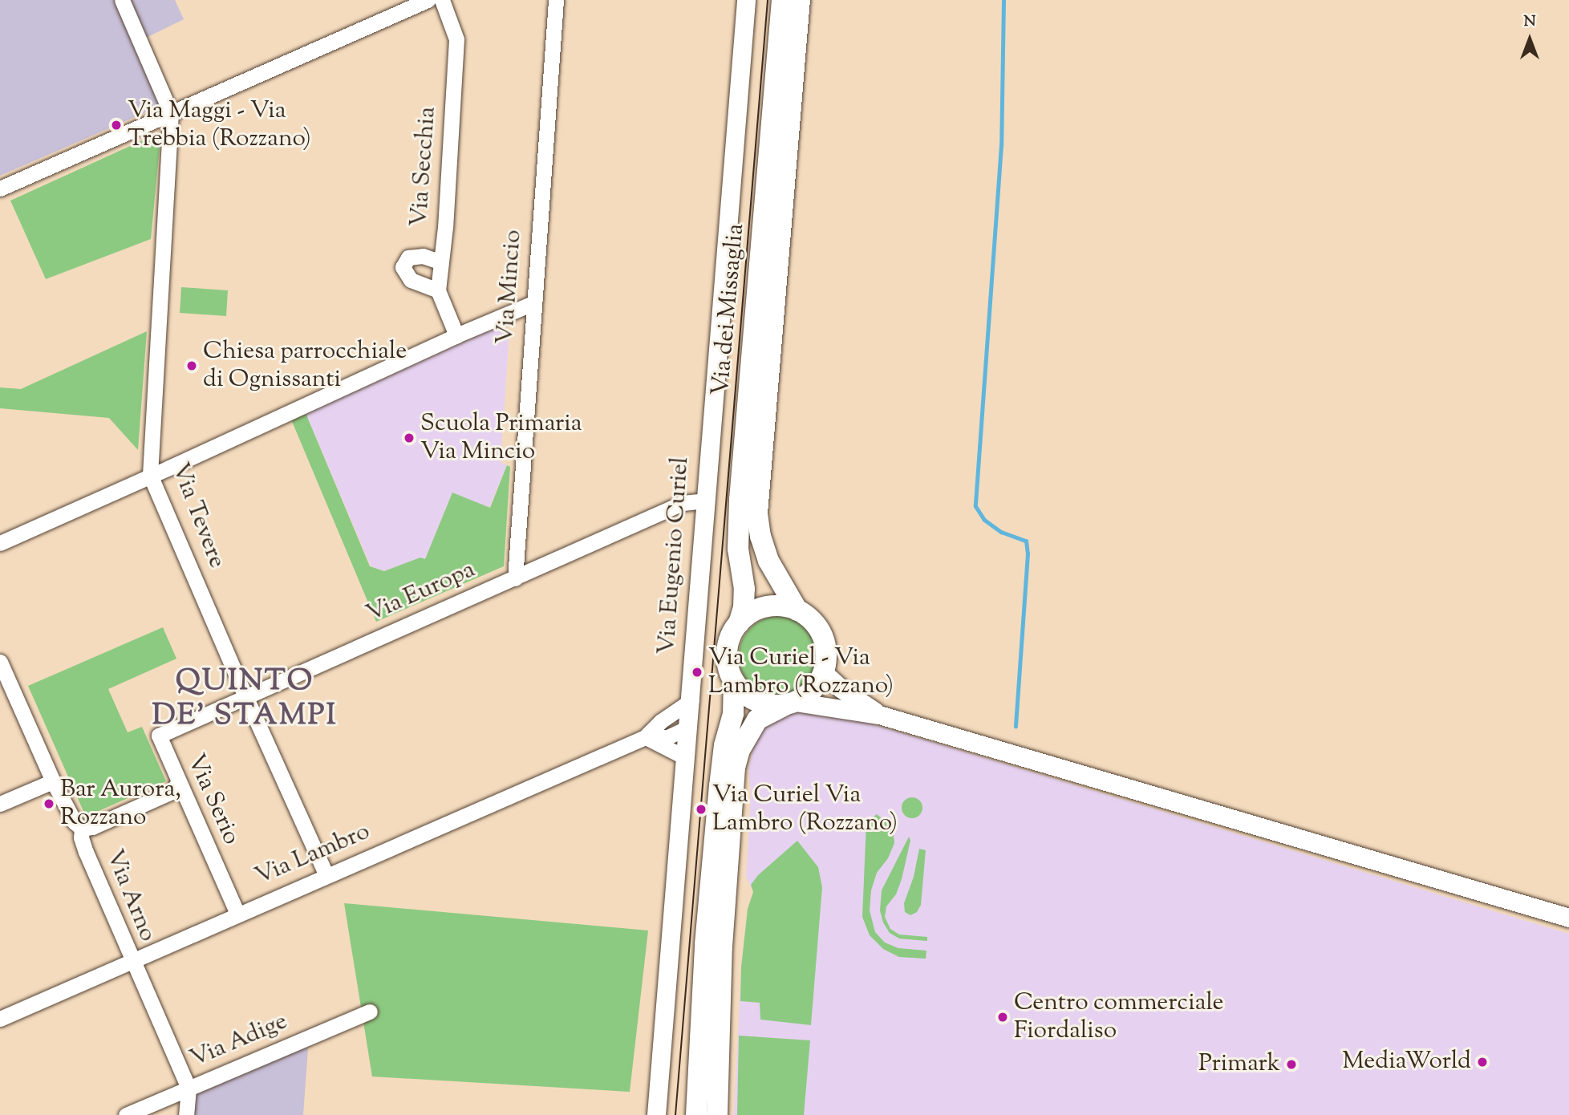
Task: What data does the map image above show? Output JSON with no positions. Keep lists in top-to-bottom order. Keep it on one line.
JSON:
{"streets":{"main road":["Via dei Missaglia"],"street":["Via Secchia","Via Mincio","Via Tevere","Via Eugenio Curiel","Via Europa","Via Serio","Via Lambro","Via Arno","Via Adige"]},"crossings":[["Via Mincio","Via Europa"],["Via Tevere","Via Europa"],["Via Tevere","Via Lambro"],["Via Eugenio Curiel","Via Europa"],["Via Europa","Via Serio"],["Via Serio","Via Lambro"],["Via Lambro","Via Arno"],["Via Arno","Via Adige"]],"districts":["QUINTO DE' STAMPI"],"places":["Via Maggi - Via Trebbia (Rozzano)","Chiesa parrocchiale di Ognissanti","Scuola Primaria Via Mincio","Via Curiel - Via Lambro (Rozzano)","Bar Aurora, Rozzano","Via Curiel Via Lambro (Rozzano)","Centro commerciale Fiordaliso","MediaWorld","Primark"],"north":"top"}
